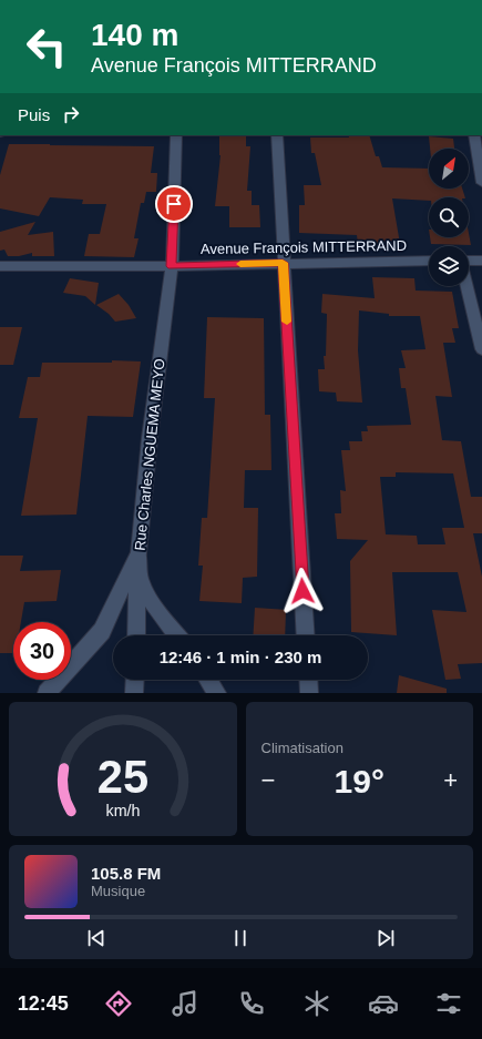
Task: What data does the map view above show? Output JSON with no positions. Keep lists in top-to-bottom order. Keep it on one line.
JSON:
{"streets":{"street":["Avenue François MITTERRAND","Rue Charles NGUEMA MEYO"]},"crossings":[["Avenue François MITTERRAND","Rue Charles NGUEMA MEYO"]],"north":"top right","page":{"turn":["140 m","Avenue François MITTERRAND"],"then":"Puis","limit":"30","trip":"12:46 · 1 min · 230 m","tile":"Climatisation","heat":["−","19°","+"],"song":["105.8 FM","Musique"],"tabs":"12:45","gauge":["25","km/h"]}}
